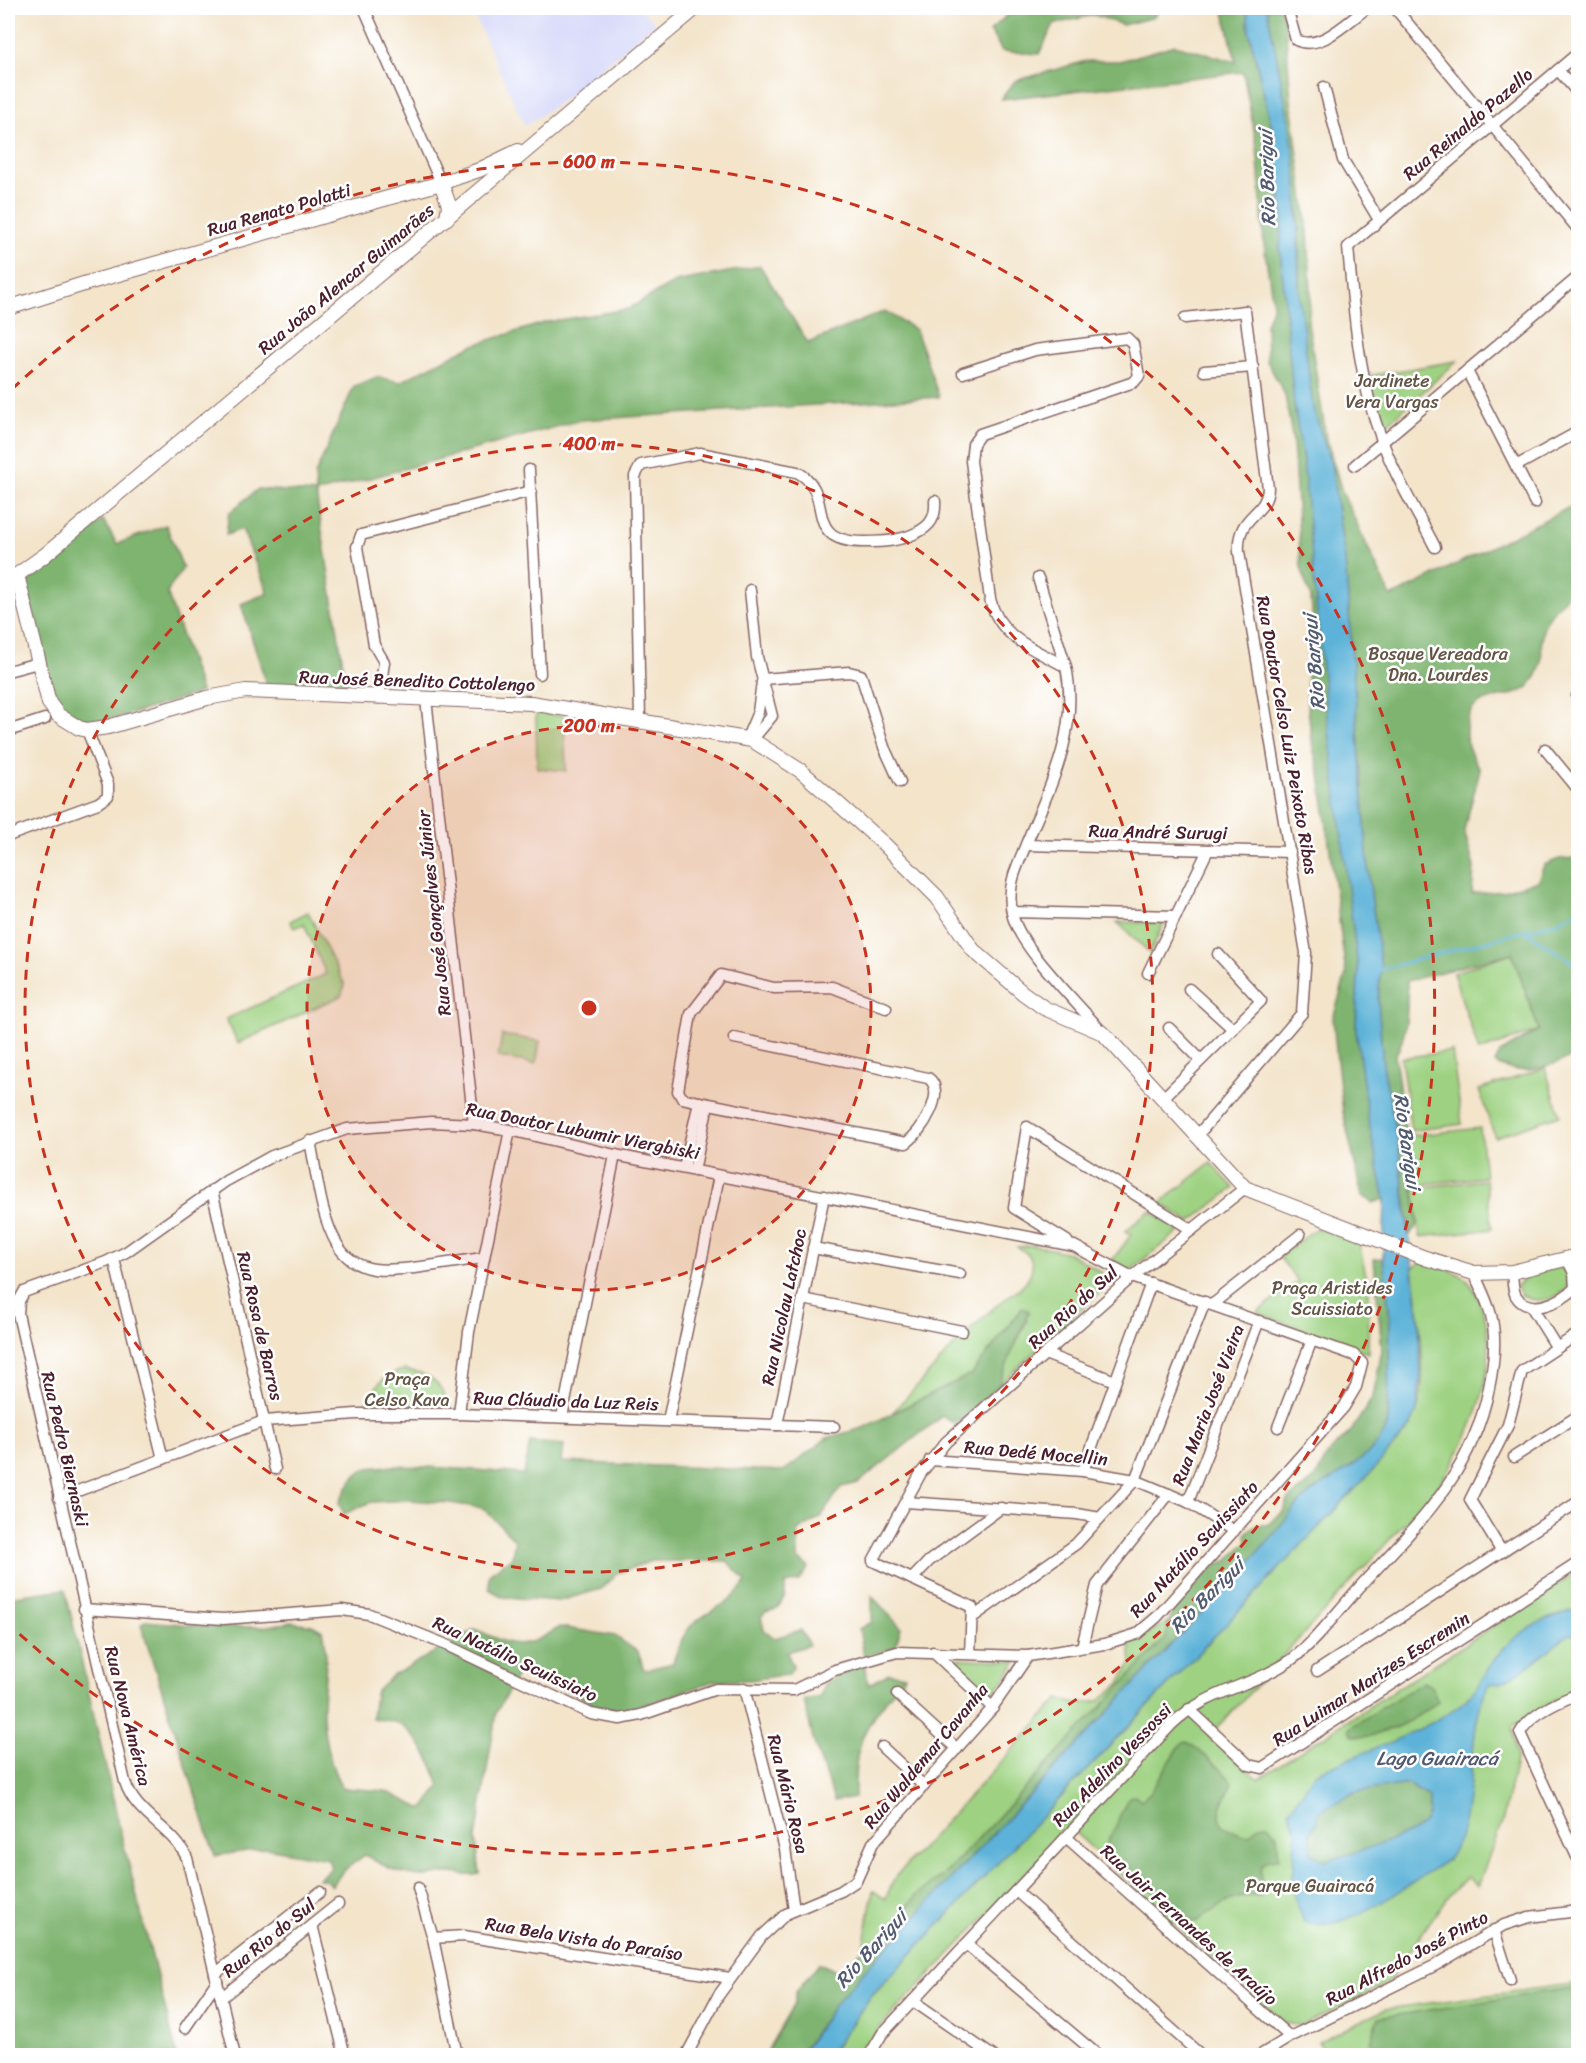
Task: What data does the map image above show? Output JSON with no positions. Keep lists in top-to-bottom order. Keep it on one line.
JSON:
{"streets":{"main road":["Rua Renato Polatti","Rua João Alencar Guimarães","Rua José Benedito Cottolengo"],"street":["Rua Reinaldo Pazello","Rua Doutor Celso Luiz Peixoto Ribas","Rua André Surugi","Rua José Gonçalves Júnior","Rua Doutor Lubumir Viergbiski","Rua Nicolau Latchoc","Rua Rio do Sul","Rua Rosa de Barros","Rua Cláudio da Luz Reis","Rua Maria José Vieira","Rua Pedro Biernaski","Rua Dedé Mocellin","Rua Natálio Scuissiato","Rua Luimar Marizes Escremin","Rua Nova América","Rua Waldemar Cavanha","Rua Adelino Vessossi","Rua Mário Rosa","Rua Jair Fernandes de Araújo","Rua Bela Vista do Paraíso","Rua Alfredo José Pinto"]},"crossings":[["Rua Renato Polatti","Rua João Alencar Guimarães"],["Rua José Benedito Cottolengo","Rua Doutor Celso Luiz Peixoto Ribas"],["Rua José Benedito Cottolengo","Rua José Gonçalves Júnior"],["Rua José Benedito Cottolengo","Rua Rio do Sul"],["Rua José Benedito Cottolengo","Rua Adelino Vessossi"],["Rua Doutor Celso Luiz Peixoto Ribas","Rua André Surugi"],["Rua José Gonçalves Júnior","Rua Doutor Lubumir Viergbiski"],["Rua Doutor Lubumir Viergbiski","Rua Nicolau Latchoc"],["Rua Doutor Lubumir Viergbiski","Rua Rio do Sul"],["Rua Doutor Lubumir Viergbiski","Rua Rosa de Barros"],["Rua Doutor Lubumir Viergbiski","Rua Maria José Vieira"],["Rua Doutor Lubumir Viergbiski","Rua Pedro Biernaski"],["Rua Doutor Lubumir Viergbiski","Rua Natálio Scuissiato"],["Rua Nicolau Latchoc","Rua Cláudio da Luz Reis"],["Rua Rio do Sul","Rua Dedé Mocellin"],["Rua Rio do Sul","Rua Nova América"],["Rua Rosa de Barros","Rua Cláudio da Luz Reis"],["Rua Cláudio da Luz Reis","Rua Pedro Biernaski"],["Rua Maria José Vieira","Rua Dedé Mocellin"],["Rua Pedro Biernaski","Rua Natálio Scuissiato"],["Rua Pedro Biernaski","Rua Nova América"],["Rua Dedé Mocellin","Rua Natálio Scuissiato"],["Rua Natálio Scuissiato","Rua Nova América"],["Rua Natálio Scuissiato","Rua Waldemar Cavanha"],["Rua Natálio Scuissiato","Rua Mário Rosa"],["Rua Luimar Marizes Escremin","Rua Adelino Vessossi"],["Rua Waldemar Cavanha","Rua Mário Rosa"],["Rua Waldemar Cavanha","Rua Bela Vista do Paraíso"],["Rua Adelino Vessossi","Rua Jair Fernandes de Araújo"],["Rua Jair Fernandes de Araújo","Rua Alfredo José Pinto"]],"water":["Rio Barigui","Lago Guairacá"],"parks":["Jardinete Vera Vargas","Bosque Vereadora Dna. Lourdes","Praça Aristides Scuissiato","Praça Celso Kava","Parque Guairacá"],"rings":["600 m","400 m","200 m"]}
